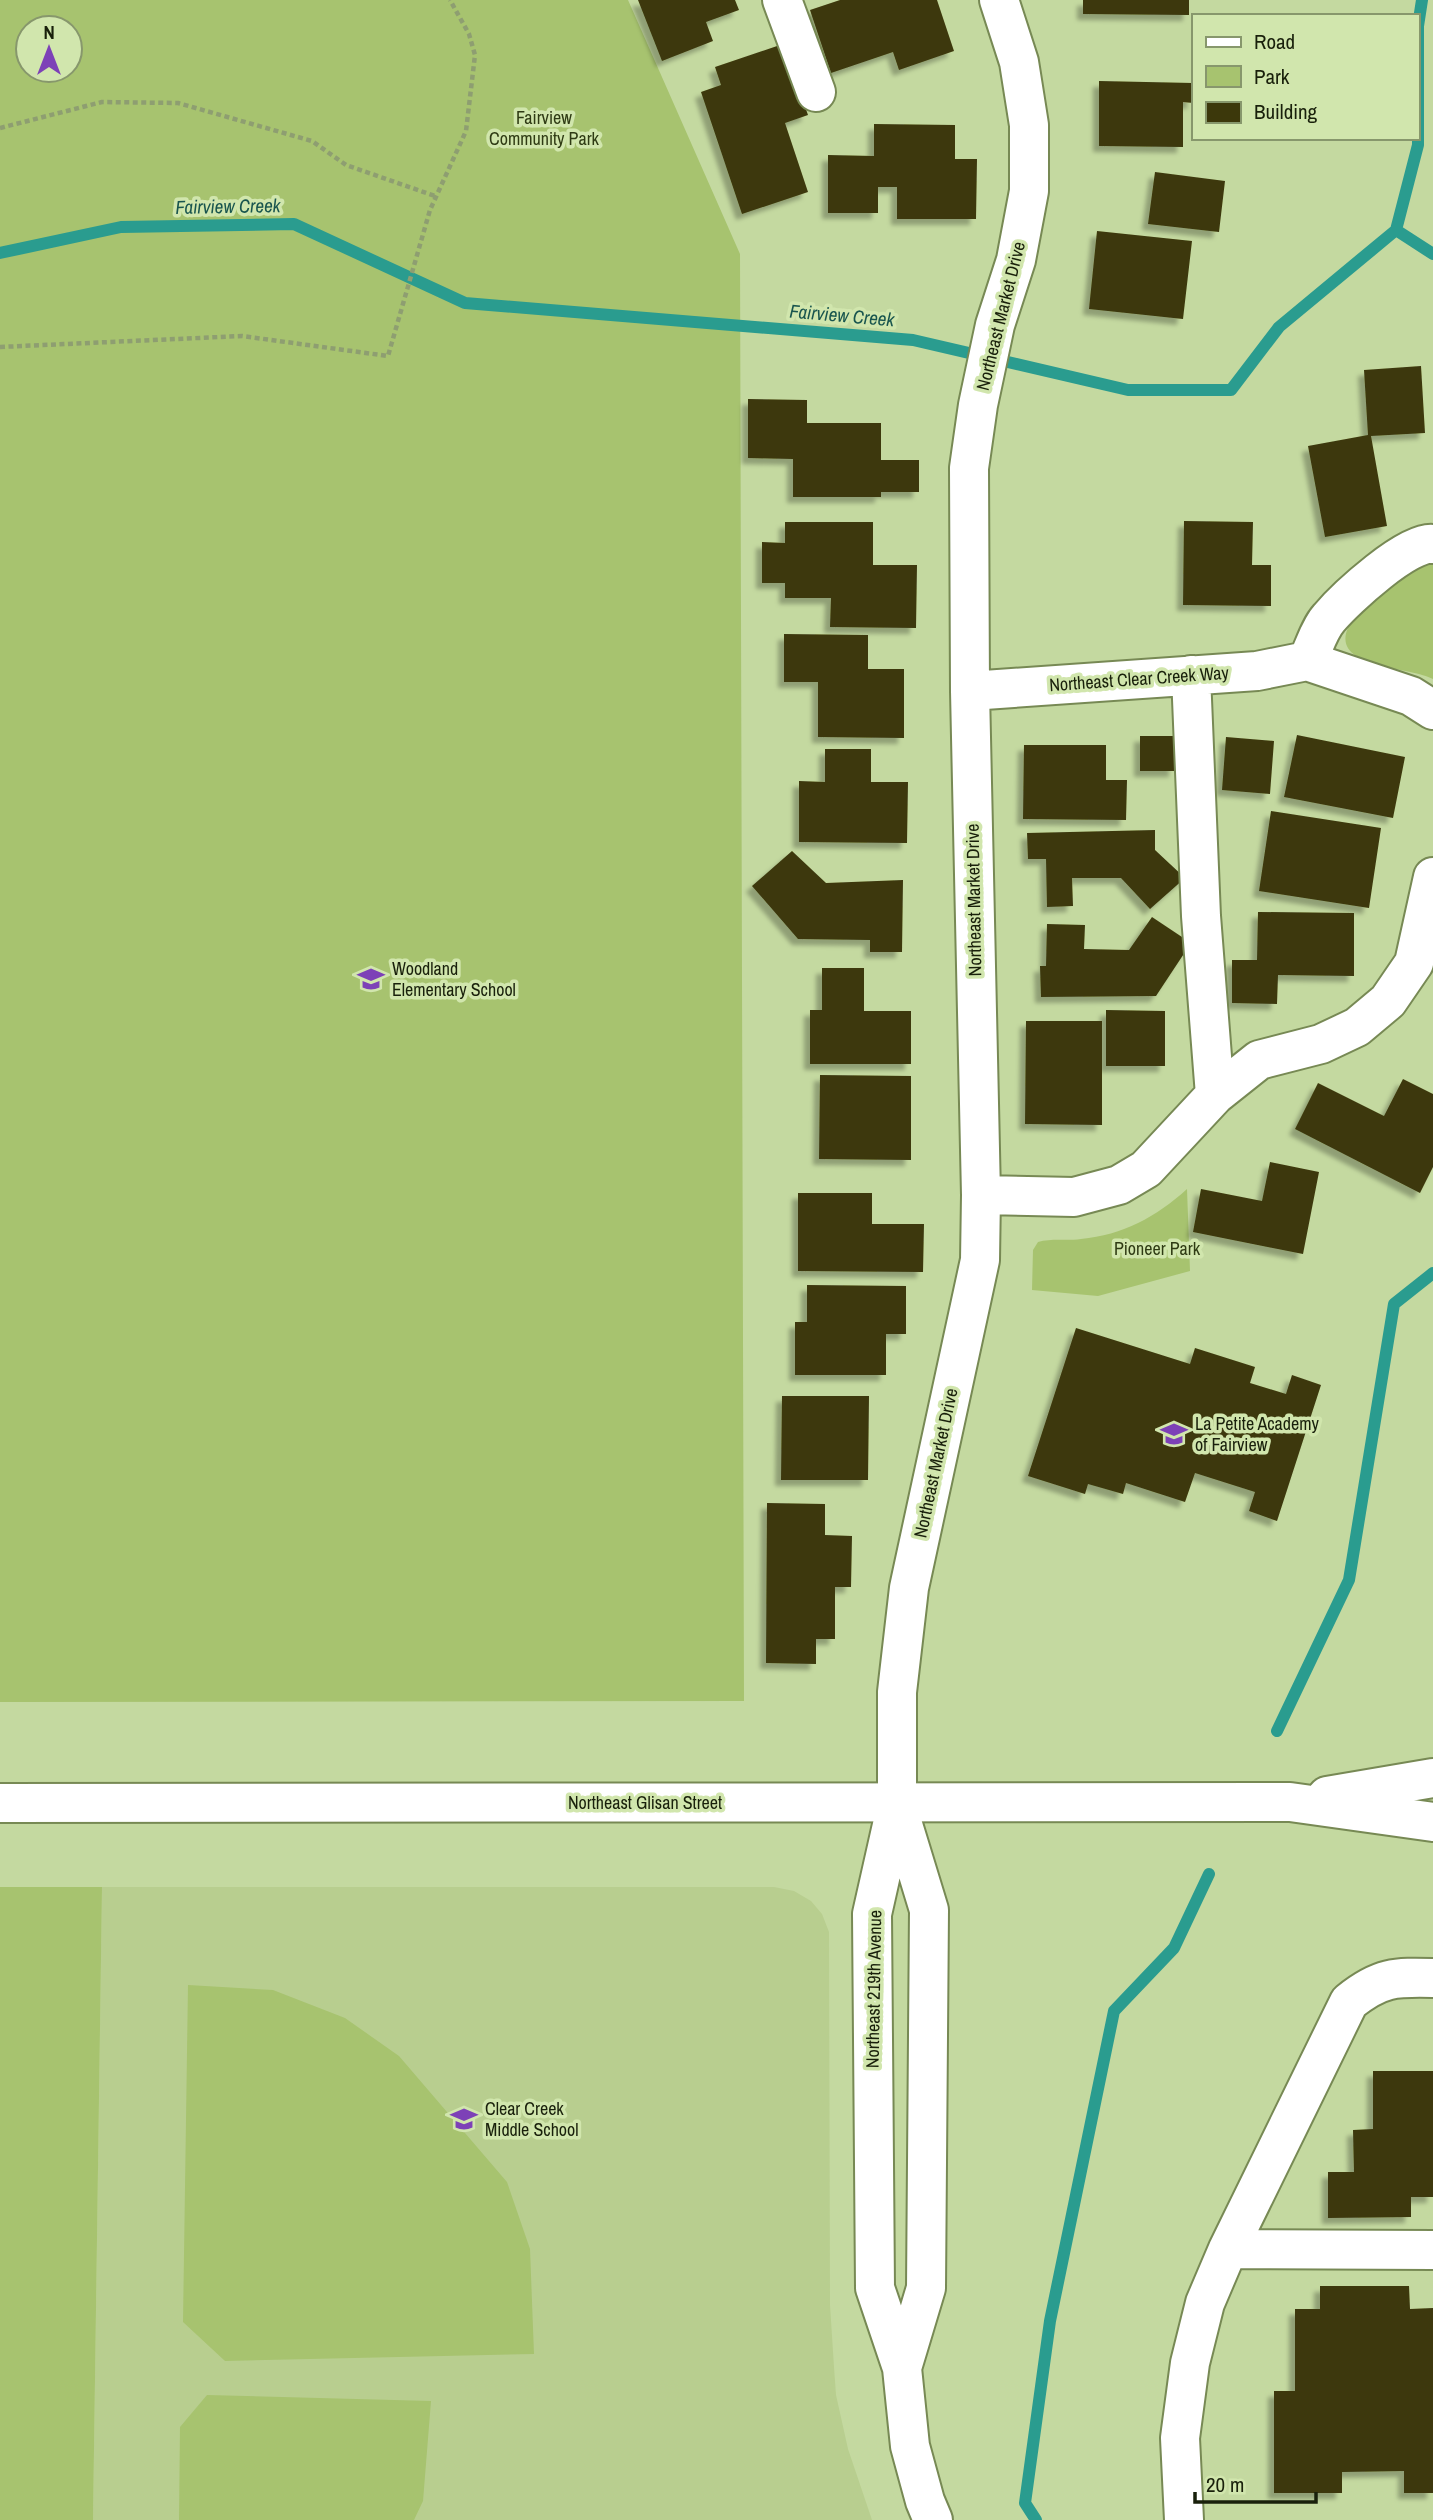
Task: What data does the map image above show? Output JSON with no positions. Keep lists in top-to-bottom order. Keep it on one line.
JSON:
{"streets":{"street":["Northeast Market Drive","Northeast Clear Creek Way","Northeast Glisan Street","Northeast 219th Avenue"]},"crossings":[["Northeast Market Drive","Northeast Clear Creek Way"],["Northeast Market Drive","Northeast Glisan Street"],["Northeast Market Drive","Northeast 219th Avenue"],["Northeast Glisan Street","Northeast 219th Avenue"]],"water":["Fairview Creek"],"parks":["Fairview Community Park","Pioneer Park"],"places":{"school or university":["Woodland Elementary School","La Petite Academy of Fairview","Clear Creek Middle School"]},"legend":["Road","Park","Building"],"scale_bar":"20 m","north":"top"}
